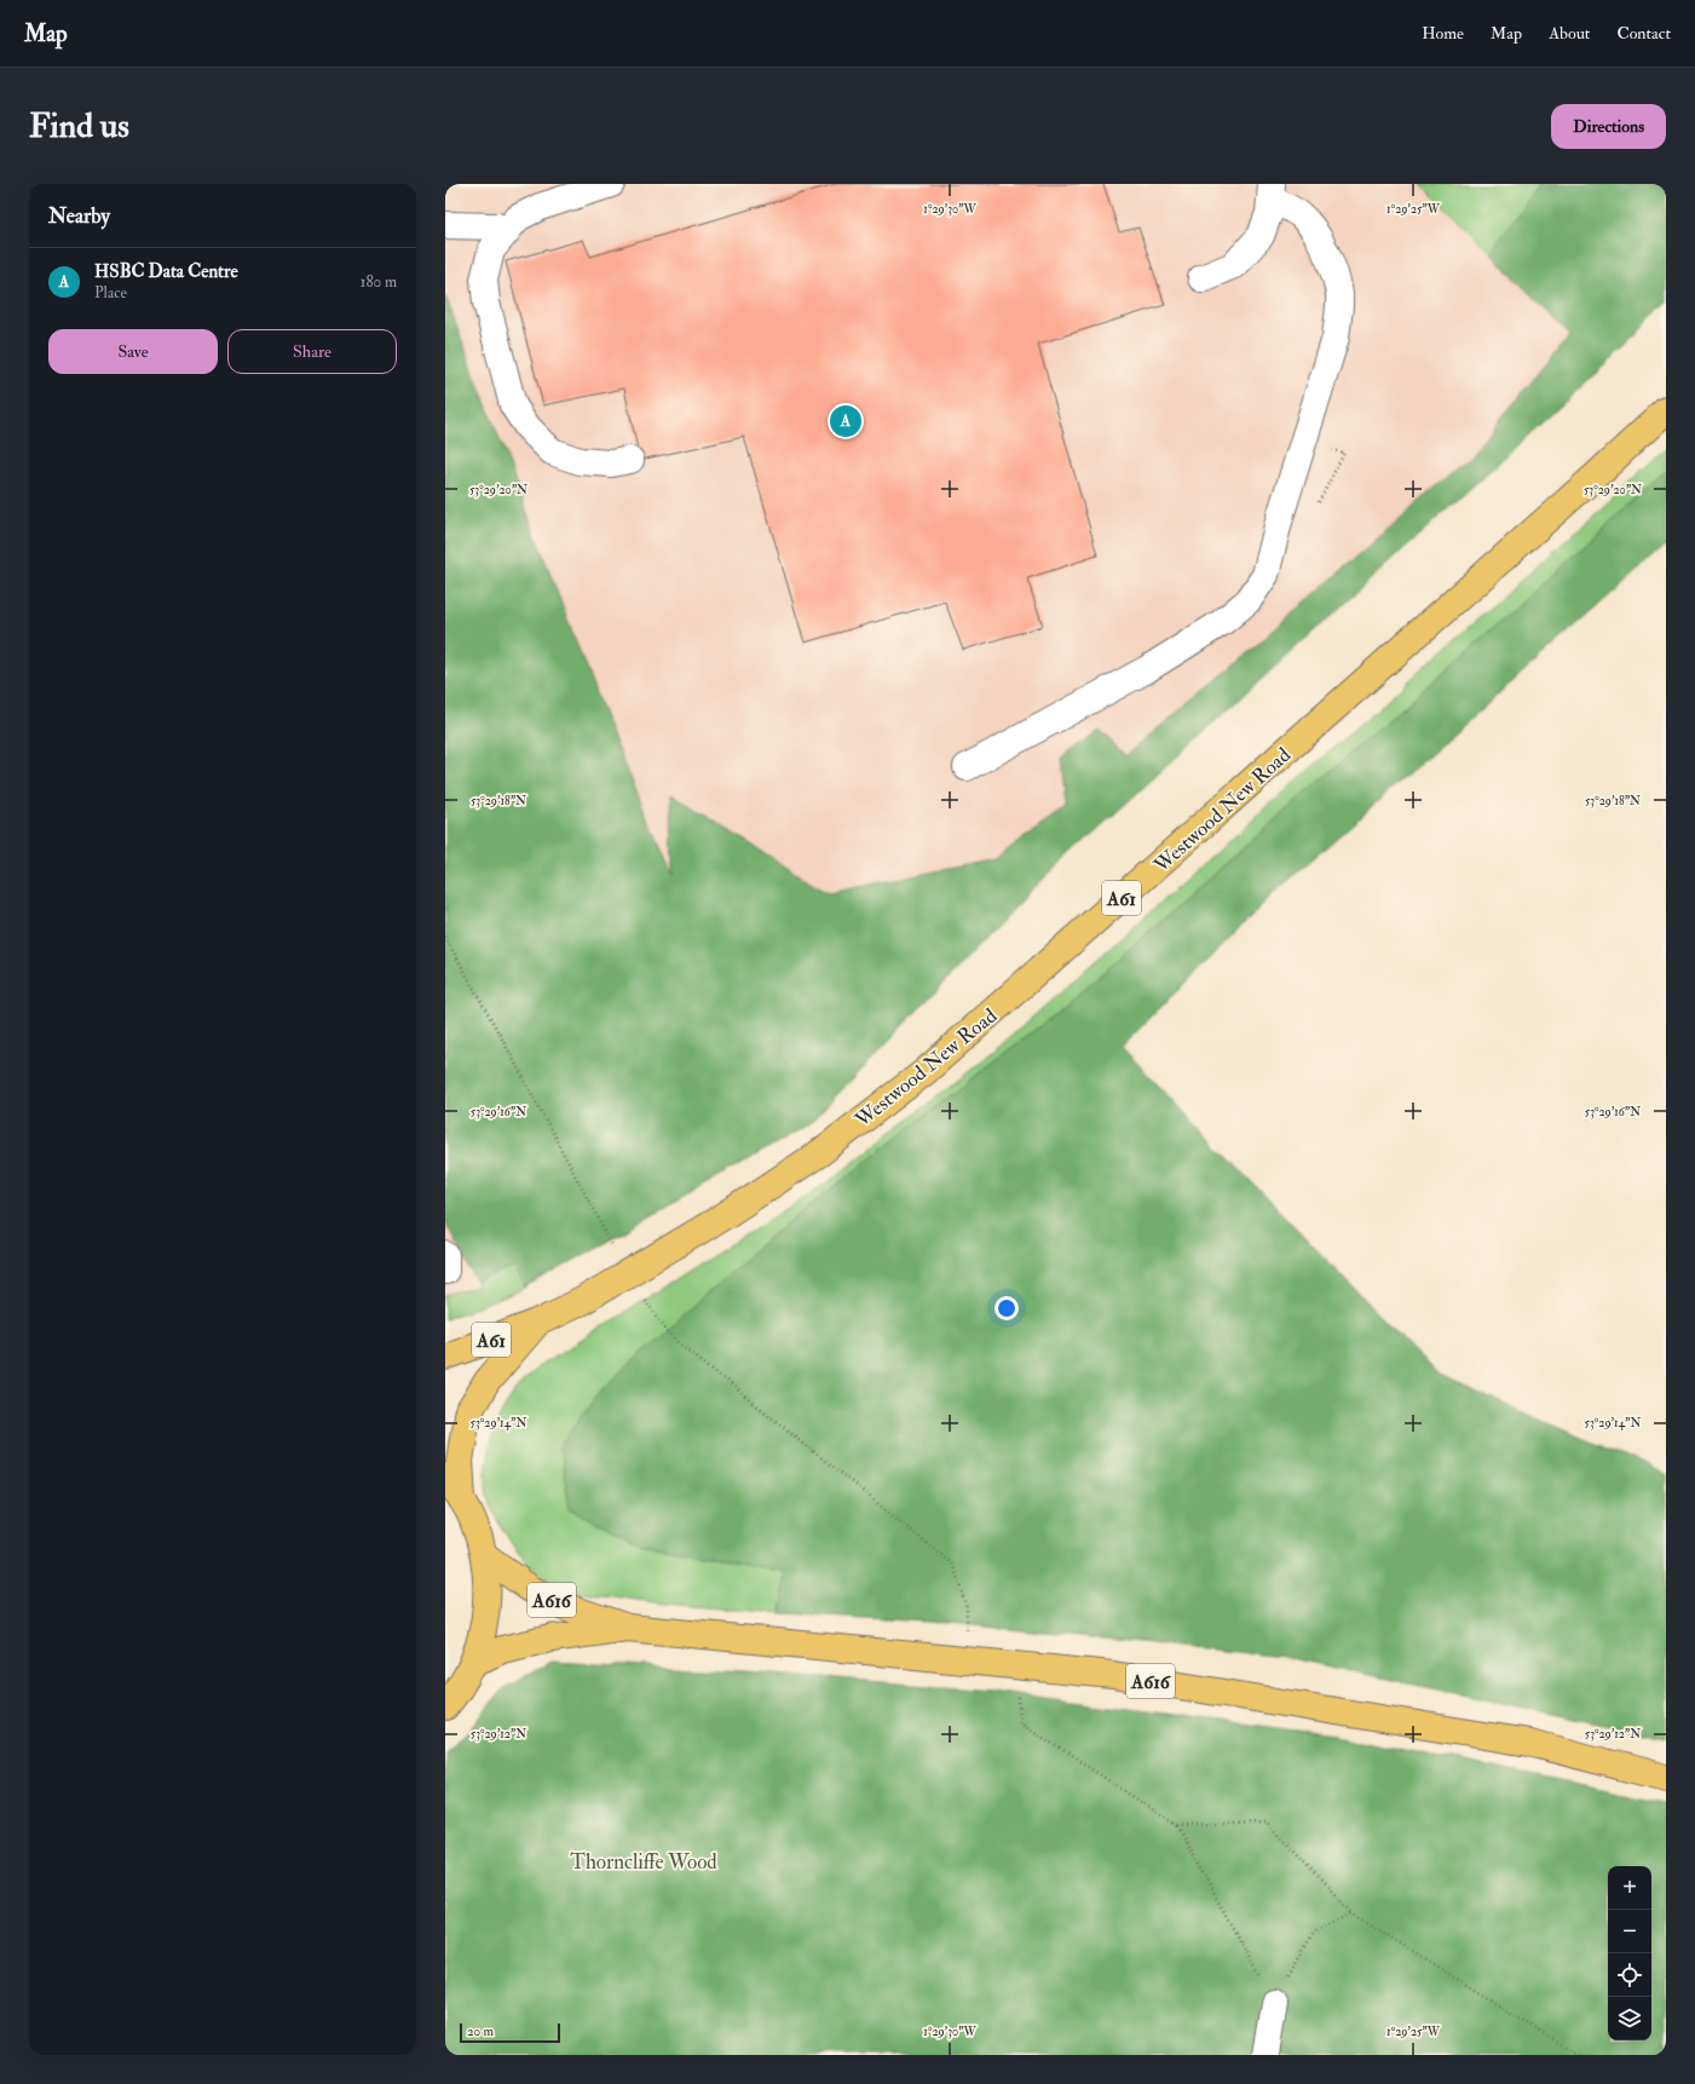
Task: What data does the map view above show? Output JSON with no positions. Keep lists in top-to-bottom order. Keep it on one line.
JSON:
{"streets":{"highway":["Westwood New Road","A61","A616"]},"parks":["Thorncliffe Wood"],"scale_bar":"20 m","page":{"header":"Map","nav":["Home","Map","About","Contact"],"buttons":["Directions",["Save","Share"]],"title":"Find us","heading":"Nearby","list":[{"mark":"A","name":"HSBC Data Centre","note":"Place","value":"180 m"}],"pins":"A","map_buttons":["+","−"],"scale":"20 m"},"coordinates":["1°29'30\"W","1°29'25\"W","53°29'20\"N","53°29'18\"N","53°29'16\"N","53°29'14\"N","53°29'12\"N"]}
